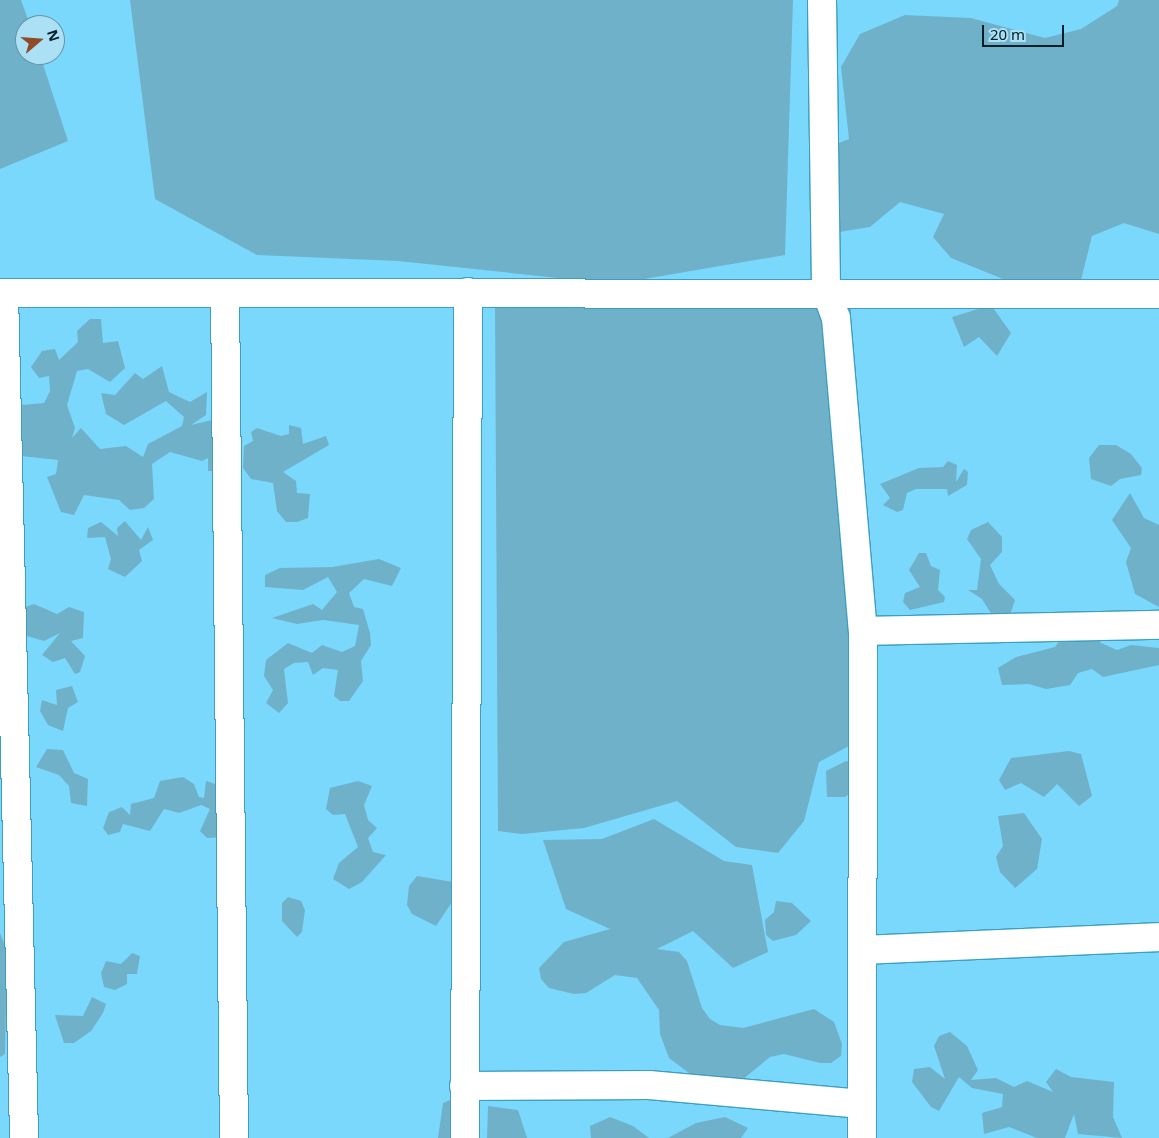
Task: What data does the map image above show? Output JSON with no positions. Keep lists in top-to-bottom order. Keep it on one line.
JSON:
{"scale_bar":"20 m","north":"right"}
